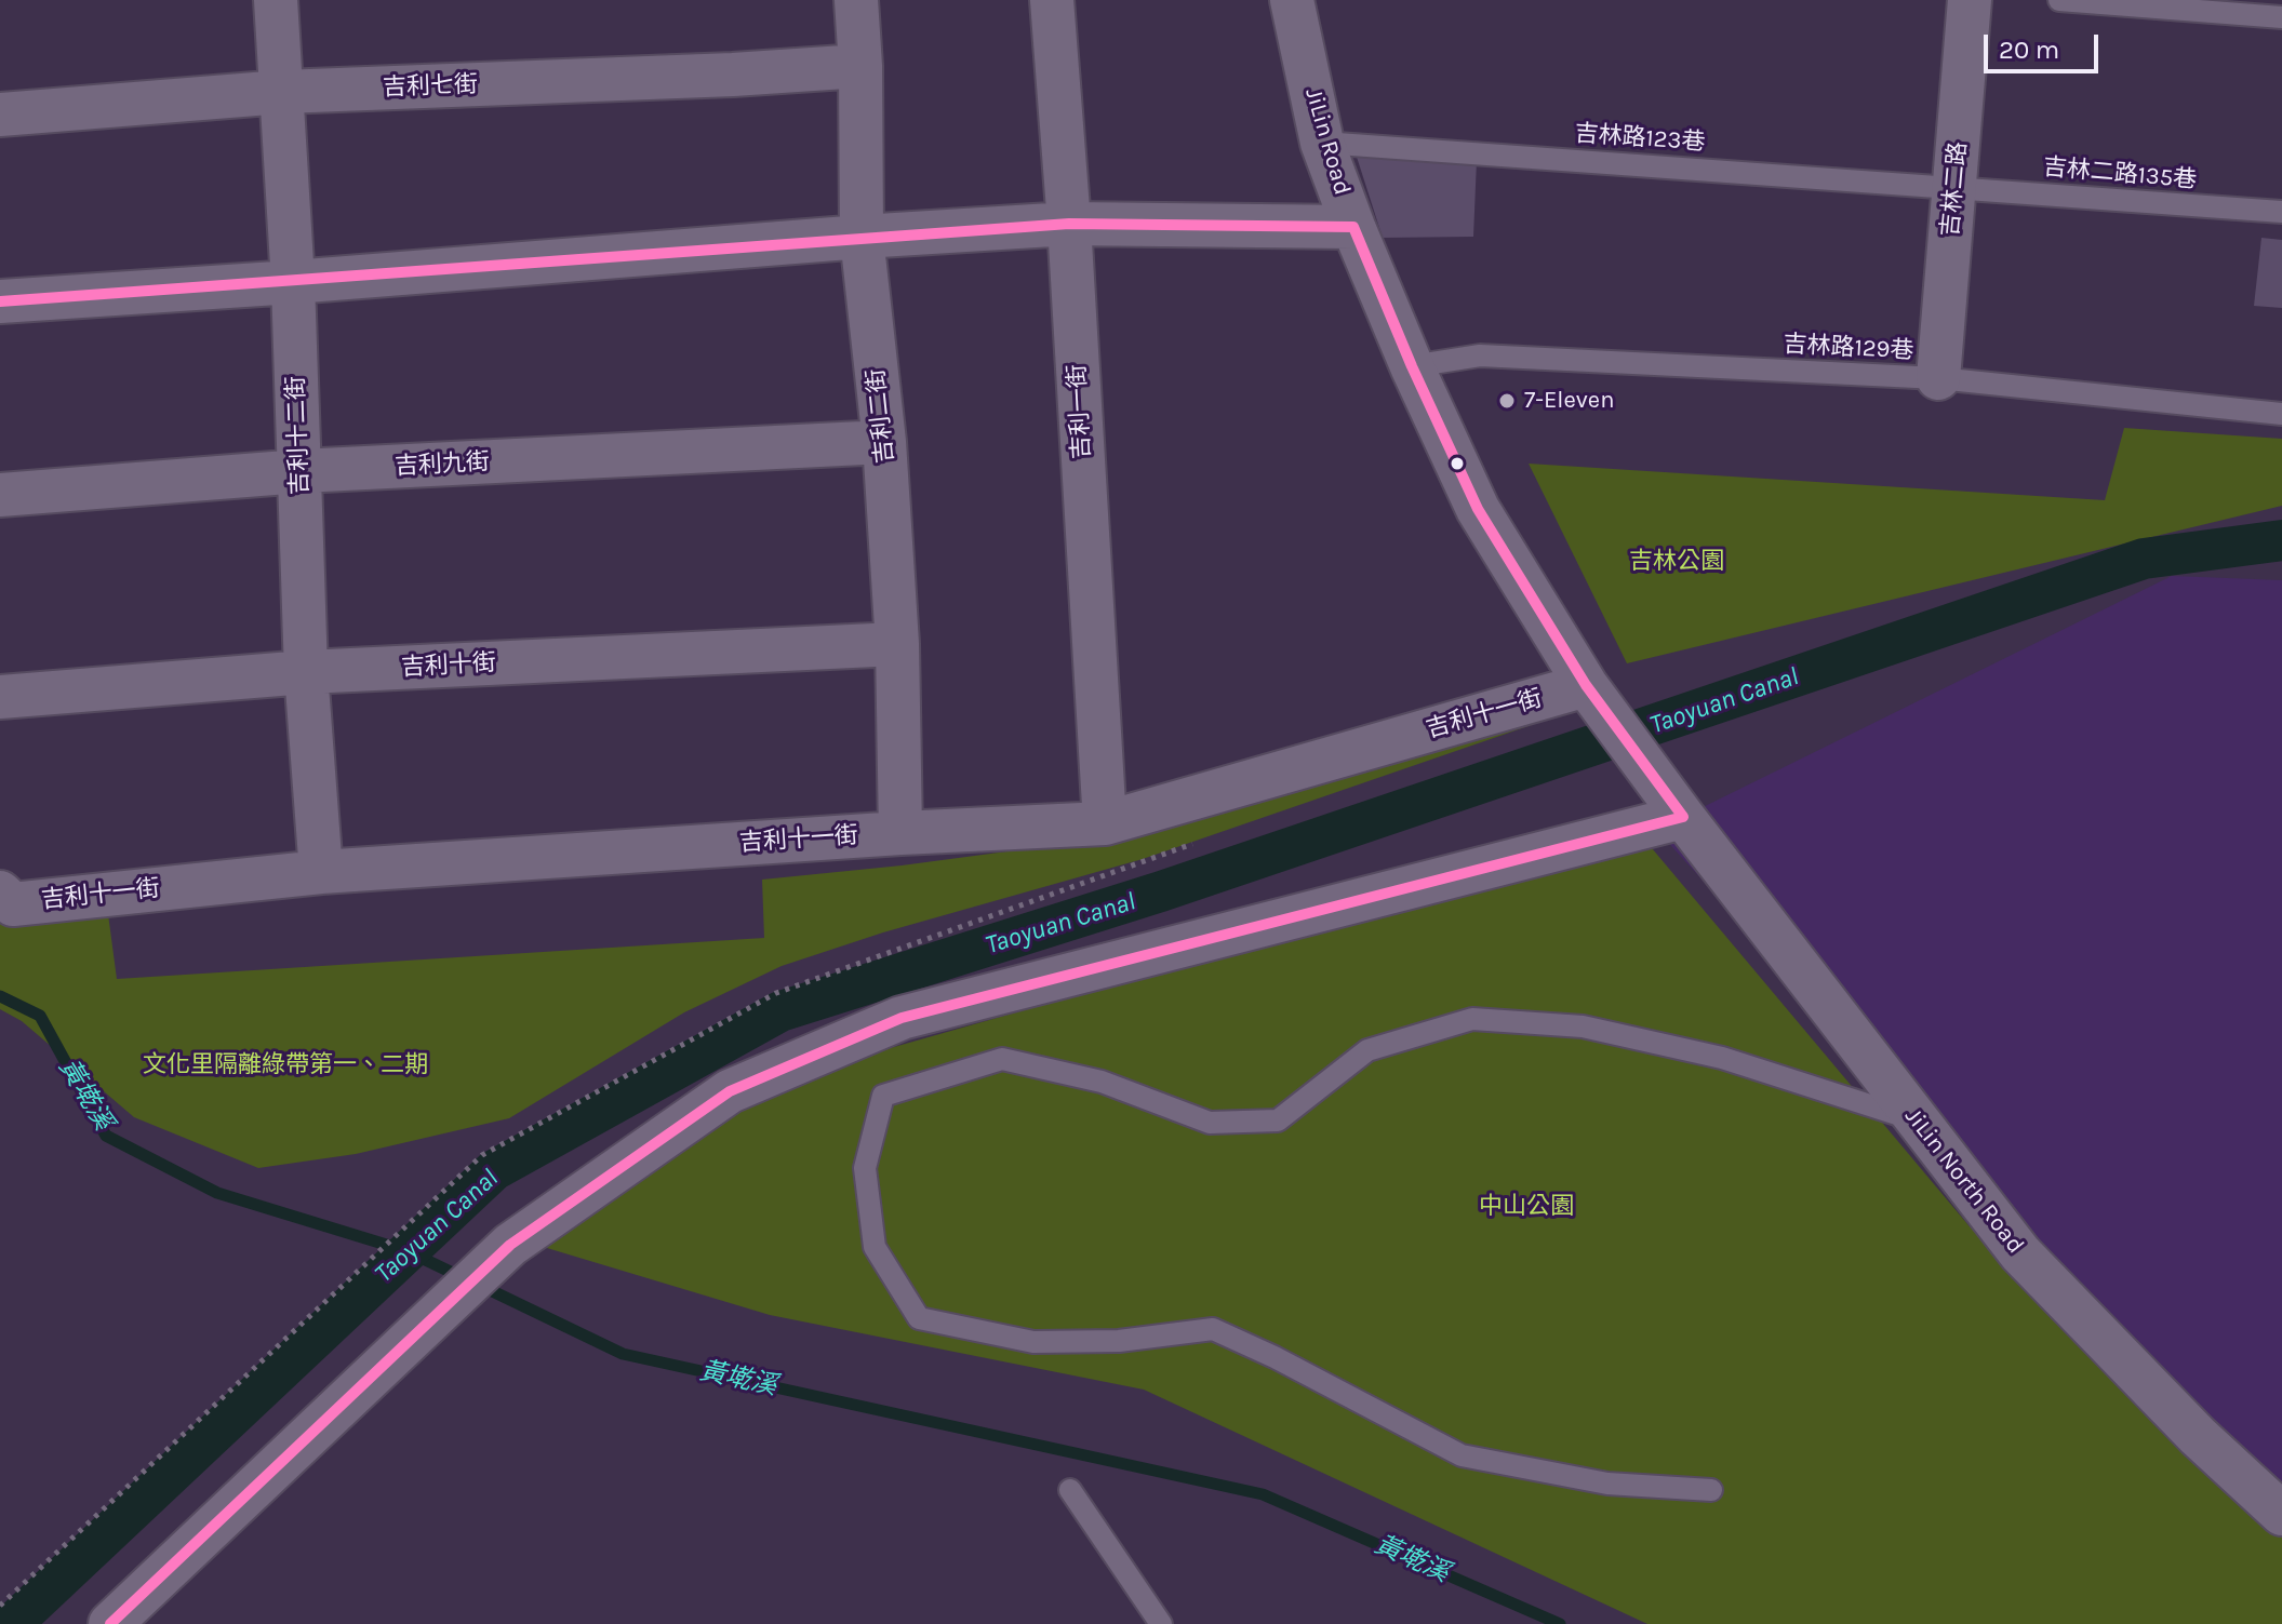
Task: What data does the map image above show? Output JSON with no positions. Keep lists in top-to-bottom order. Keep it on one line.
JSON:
{"streets":{"street":["吉利七街","JiLin Road","吉林二路","吉利一街","吉利二街","吉利十二街","吉利九街","吉利十街","吉利十一街","JiLin North Road"],"lane":["吉林路123巷","吉林二路135巷","吉林路129巷"]},"crossings":[["吉利七街","吉利二街"],["吉利七街","吉利十二街"],["吉林路123巷","JiLin Road"],["吉林路123巷","吉林二路135巷"],["吉林路123巷","吉林二路"],["JiLin Road","吉林路129巷"],["JiLin Road","吉利十一街"],["JiLin Road","JiLin North Road"],["吉林二路135巷","吉林二路"],["吉林二路","吉林路129巷"],["吉利一街","吉利十一街"],["吉利二街","吉利九街"],["吉利二街","吉利十街"],["吉利二街","吉利十一街"],["吉利十二街","吉利九街"],["吉利十二街","吉利十街"],["吉利十二街","吉利十一街"]],"water":["Taoyuan Canal","黃墘溪"],"parks":["吉林公園","文化里隔離綠帶第一、二期","中山公園"],"places":["7-Eleven"],"scale_bar":"20 m"}
